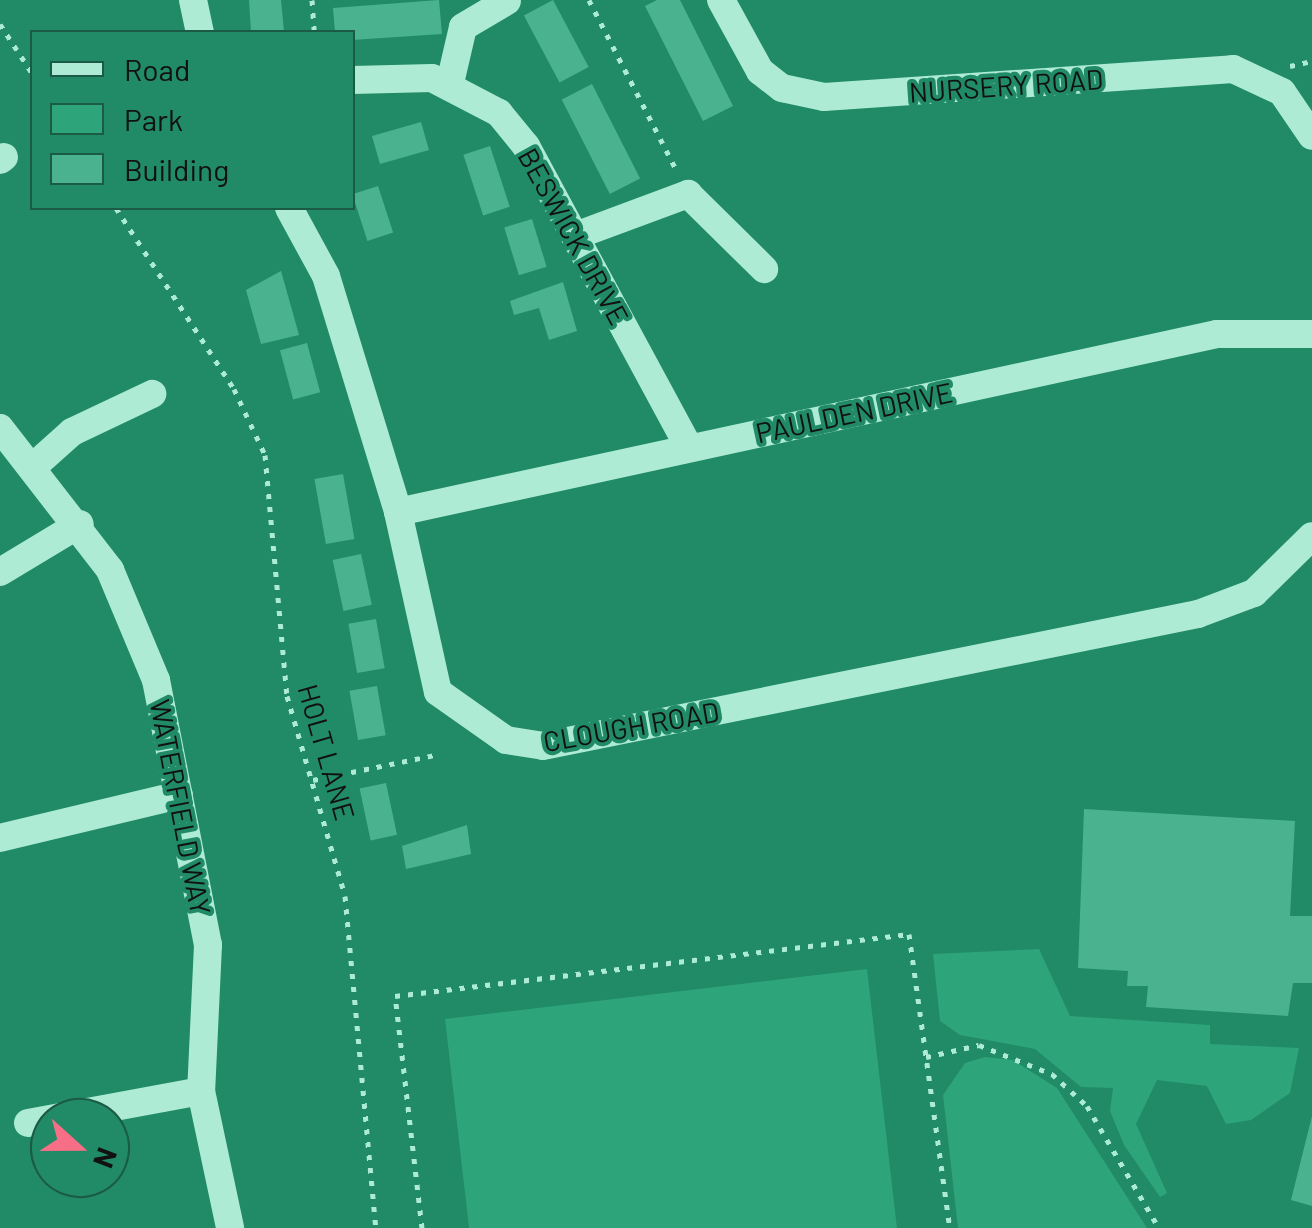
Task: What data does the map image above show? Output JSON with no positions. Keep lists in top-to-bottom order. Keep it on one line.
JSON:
{"streets":{"street":["NURSERY ROAD","BESWICK DRIVE","PAULDEN DRIVE","CLOUGH ROAD","WATERFIELD WAY"],"path":["HOLT LANE"]},"crossings":[["BESWICK DRIVE","PAULDEN DRIVE"],["PAULDEN DRIVE","CLOUGH ROAD"]],"legend":["Road","Park","Building"],"north":"right"}
